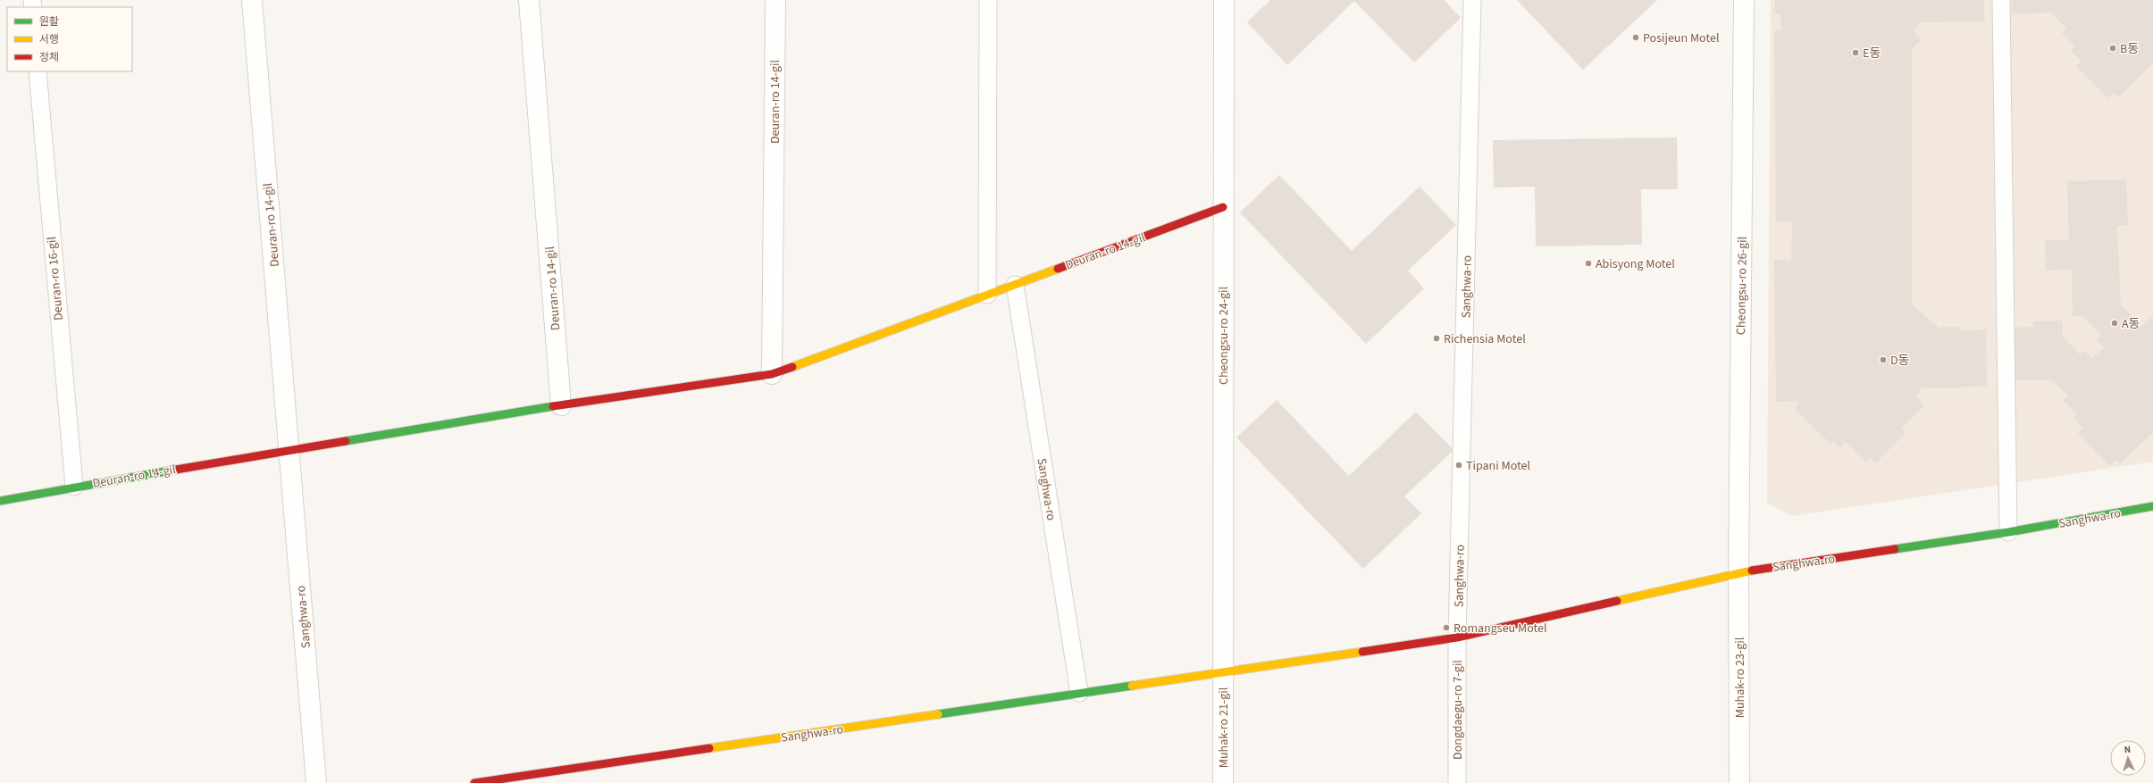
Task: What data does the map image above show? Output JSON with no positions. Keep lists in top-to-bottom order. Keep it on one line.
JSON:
{"streets":{"main road":["Deuran-ro 14-gil","Sanghwa-ro"],"street":["Cheongsu-ro 26-gil","Cheongsu-ro 24-gil","Muhak-ro 23-gil","Muhak-ro 21-gil"],"lane":["Deuran-ro 16-gil","Dongdaegu-ro 7-gil"]},"crossings":[["Deuran-ro 14-gil","Deuran-ro 16-gil"],["Deuran-ro 14-gil","Sanghwa-ro"],["Deuran-ro 14-gil","Cheongsu-ro 24-gil"],["Cheongsu-ro 26-gil","Sanghwa-ro"],["Cheongsu-ro 26-gil","Muhak-ro 23-gil"],["Sanghwa-ro","Cheongsu-ro 24-gil"],["Sanghwa-ro","Muhak-ro 23-gil"],["Sanghwa-ro","Dongdaegu-ro 7-gil"],["Sanghwa-ro","Muhak-ro 21-gil"],["Cheongsu-ro 24-gil","Muhak-ro 21-gil"]],"places":["Posijeun Motel","B동","E동","Abisyong Motel","A동","Richensia Motel","D동","Tipani Motel","Romangseu Motel"],"legend":["원활","서행","정체"],"north":"top"}
